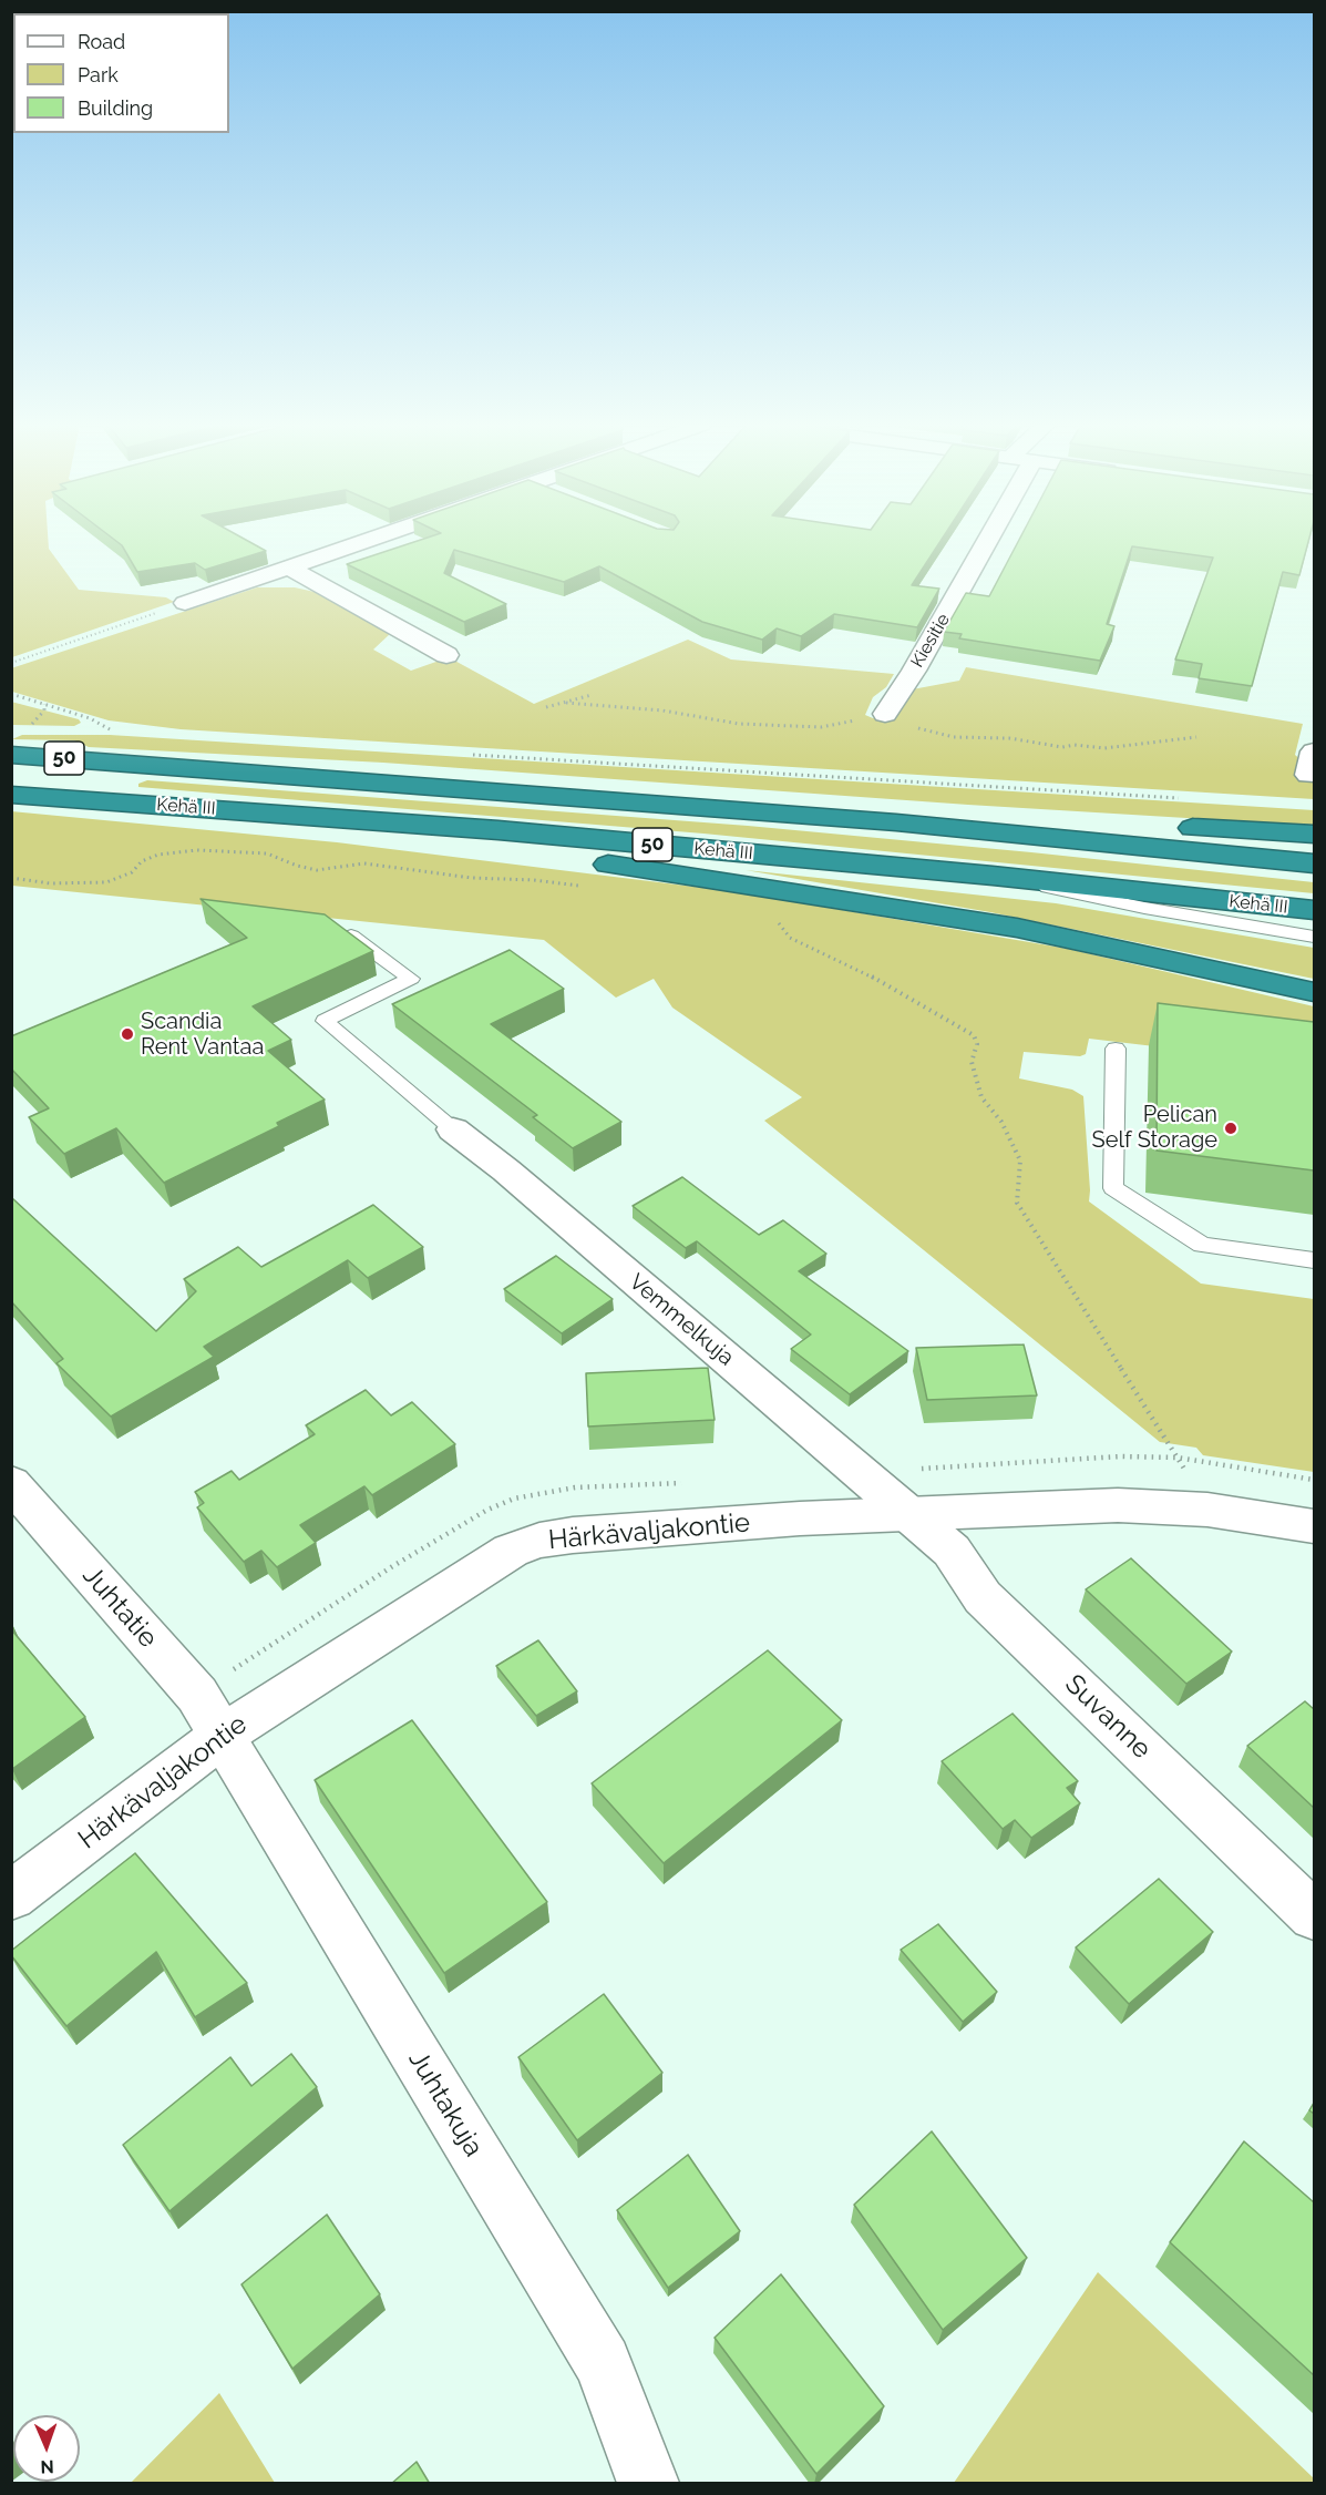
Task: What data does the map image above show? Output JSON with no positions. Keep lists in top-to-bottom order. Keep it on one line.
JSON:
{"streets":{"highway":["50","Kehä III"],"street":["Kiesitie","Vemmelkuja","Härkävaljakontie","Juhtatie","Suvanne","Juhtakuja"]},"crossings":[["Vemmelkuja","Härkävaljakontie"],["Vemmelkuja","Suvanne"],["Härkävaljakontie","Juhtatie"],["Härkävaljakontie","Suvanne"],["Härkävaljakontie","Juhtakuja"],["Juhtatie","Juhtakuja"]],"places":["Scandia Rent Vantaa","Pelican Self Storage"],"legend":["Road","Park","Building"],"north":"bottom"}
